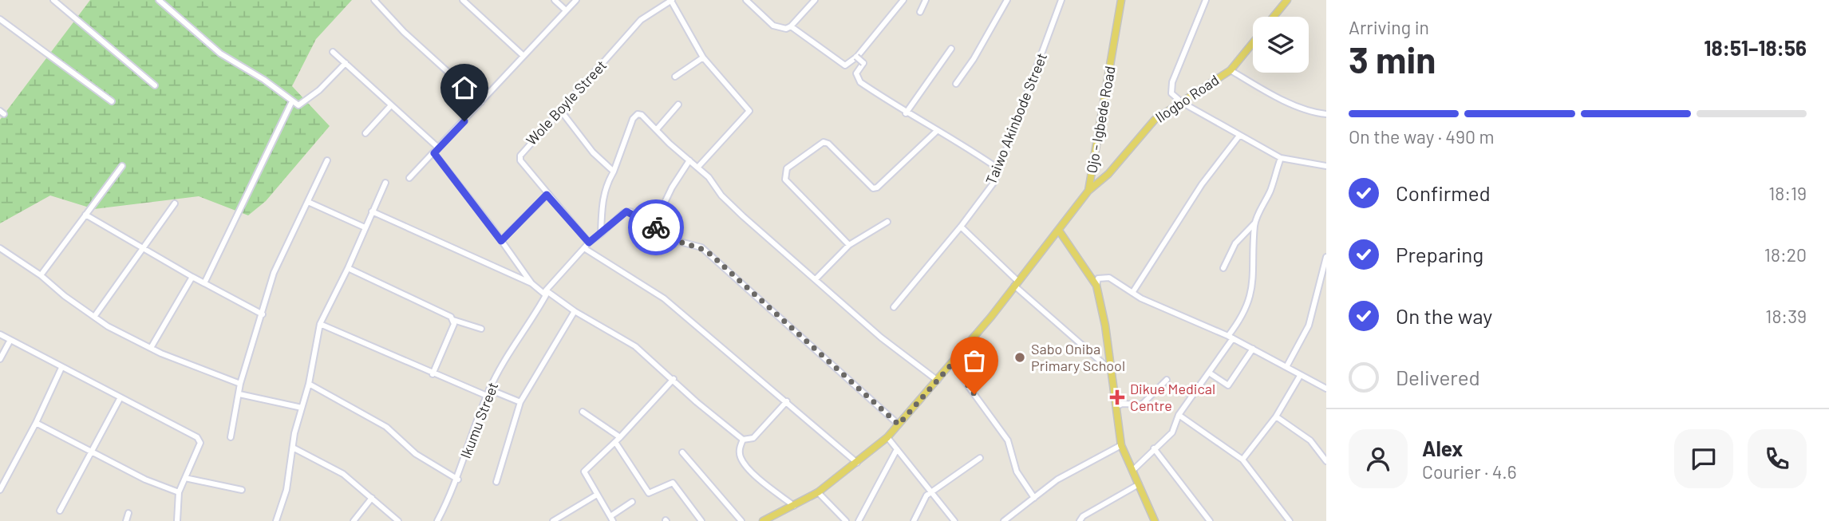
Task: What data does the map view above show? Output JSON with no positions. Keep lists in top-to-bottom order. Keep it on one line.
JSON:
{"streets":{"main road":["Ilogbo Road","Ojo - Igbede Road"],"street":["Wole Boyle Street","Taiwo Akinbode Street","Ikumu Street"]},"crossings":[["Ilogbo Road","Ojo - Igbede Road"],["Wole Boyle Street","Ikumu Street"]],"places":{"other":["Sabo Oniba Primary School"],"health":["Dikue Medical Centre"]},"page":{"heading":["3 min","Arriving in","18:51–18:56"],"panel":["Alex","Courier · 4.6"],"bar":"On the way · 490 m","list":[["Confirmed","18:19"],["Preparing","18:20"],["On the way","18:39"],"Delivered"]}}
